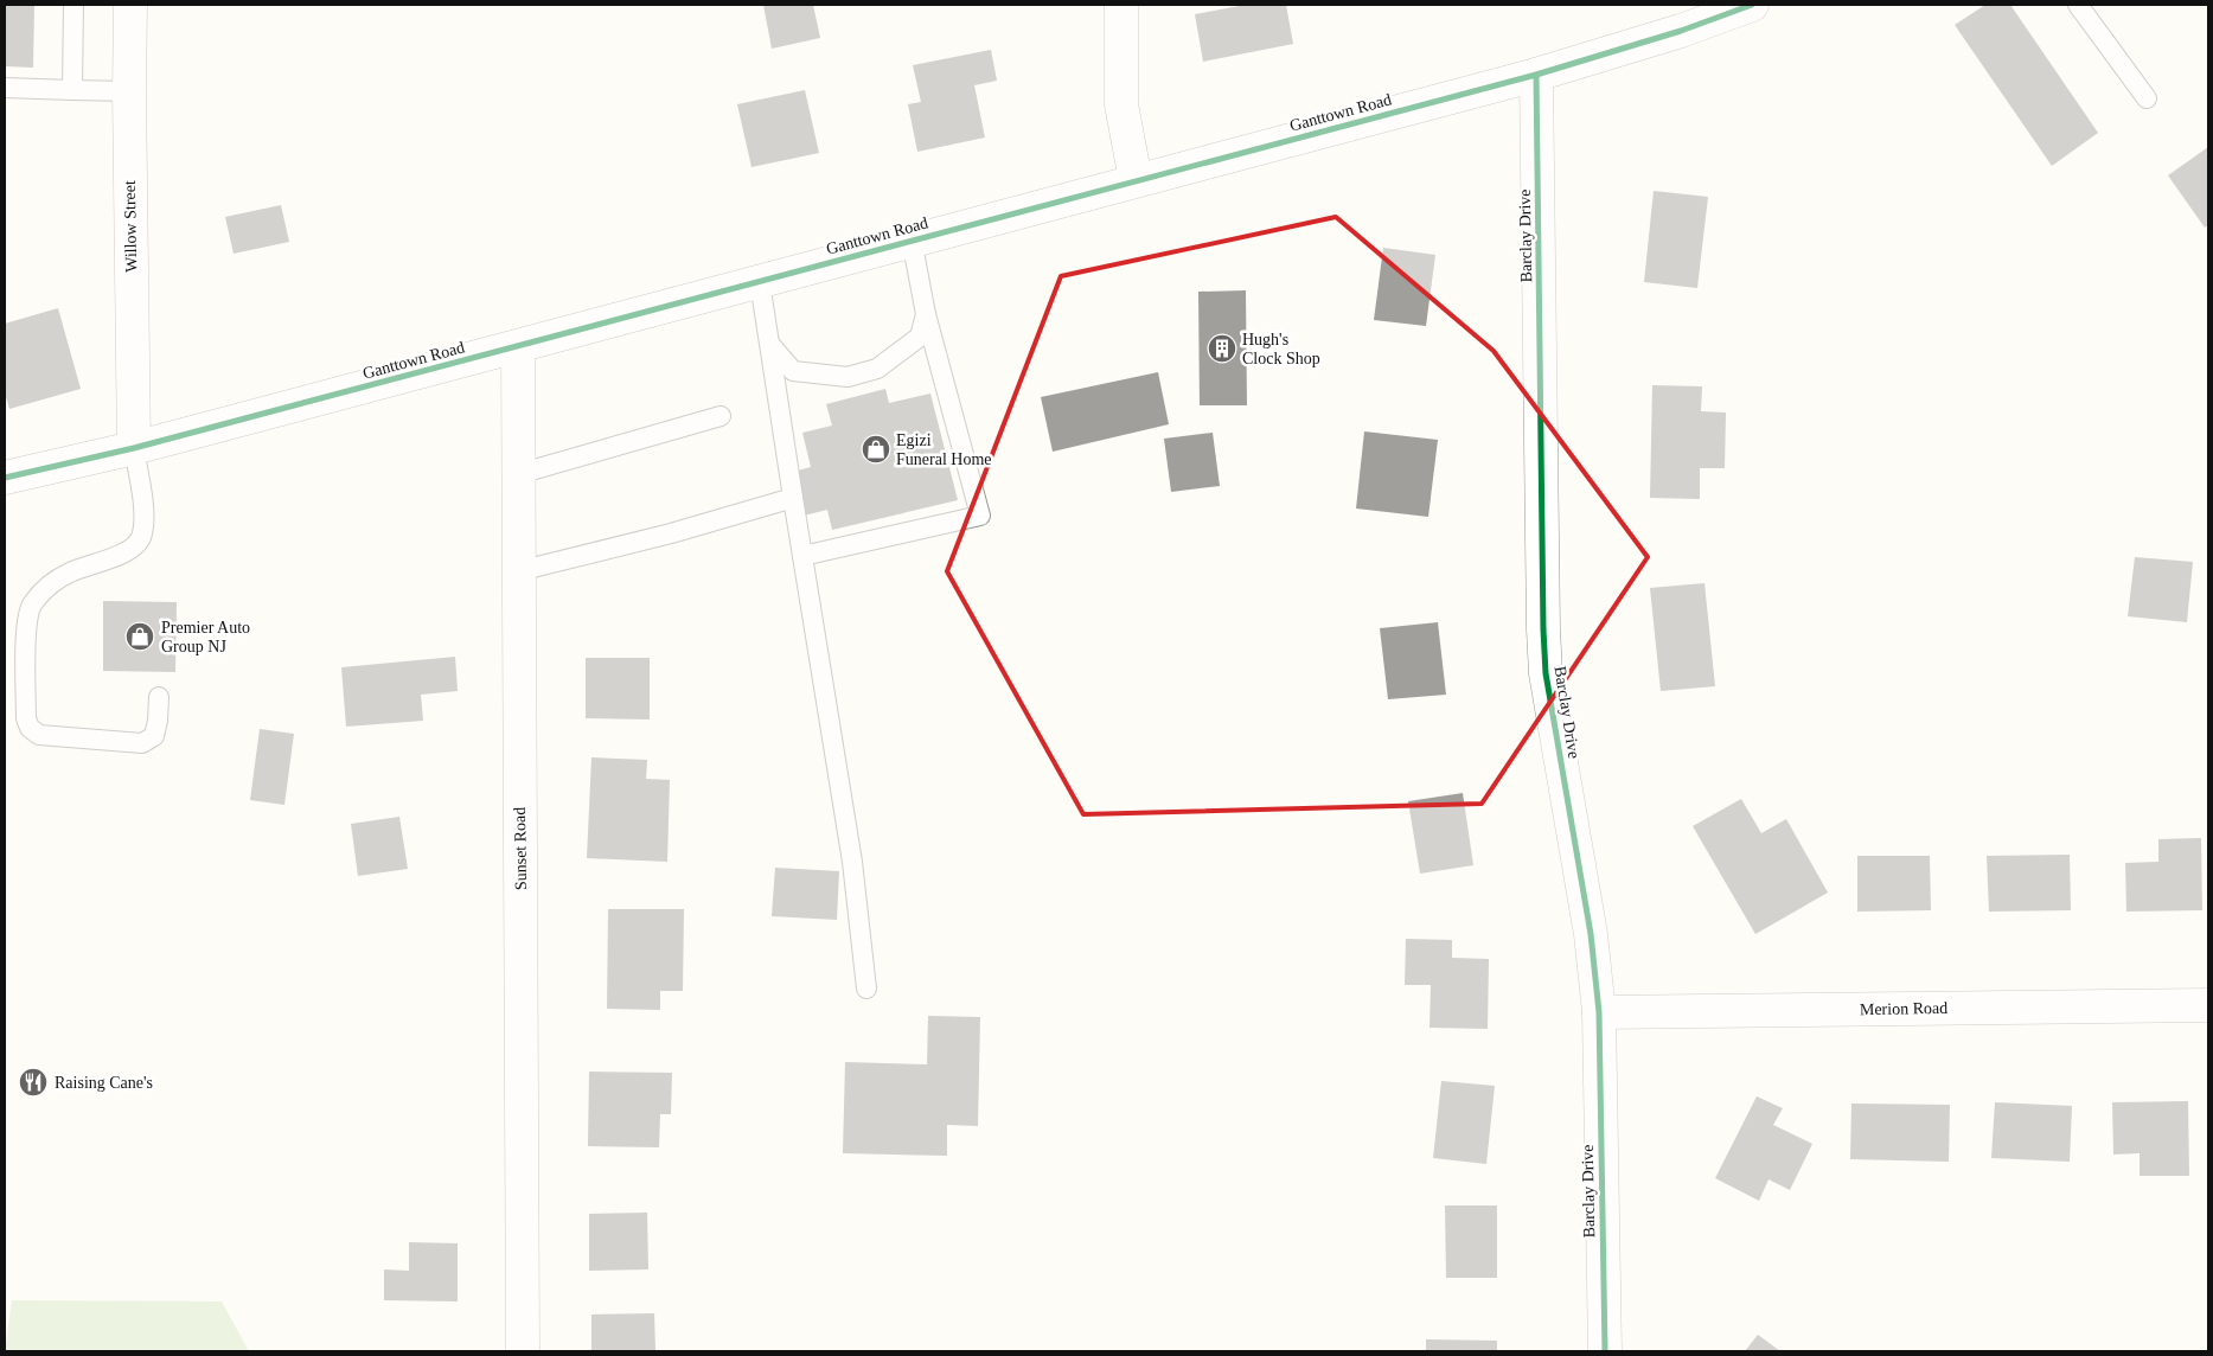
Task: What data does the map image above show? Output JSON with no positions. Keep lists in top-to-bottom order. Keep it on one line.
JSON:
{"streets":{"street":["Ganttown Road","Willow Street","Barclay Drive","Sunset Road","Merion Road"]},"crossings":[["Ganttown Road","Willow Street"],["Ganttown Road","Barclay Drive"],["Ganttown Road","Sunset Road"],["Barclay Drive","Merion Road"]],"places":{"building":["Hugh's Clock Shop"],"shop":["Egizi Funeral Home","Premier Auto Group NJ"],"restaurant":["Raising Cane's"]}}
